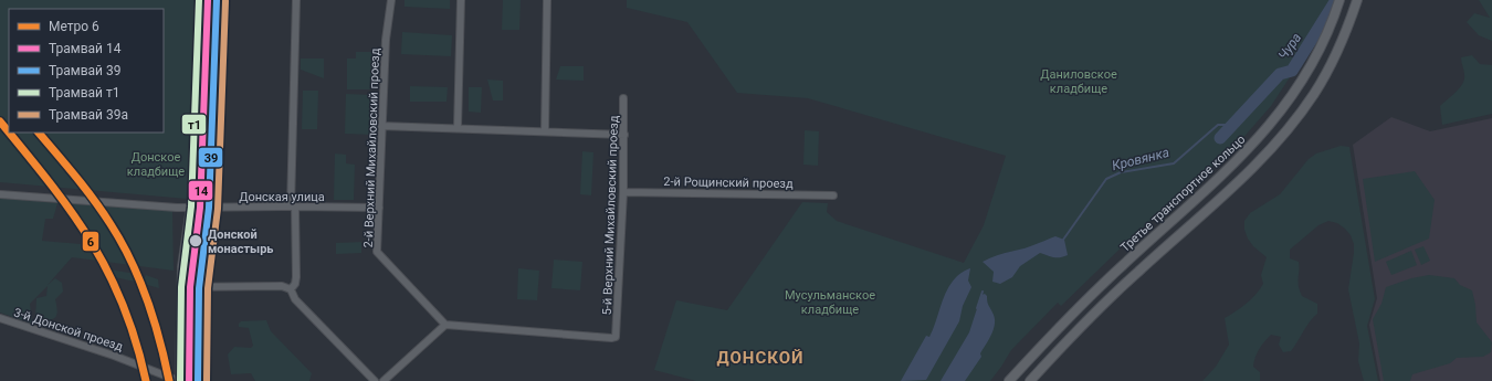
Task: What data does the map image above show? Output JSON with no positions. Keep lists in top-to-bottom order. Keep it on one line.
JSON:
{"streets":{"main road":["Третье транспортное кольцо"],"street":["2-й Верхний Михайловский проезд","2-й Рощинский проезд","Донская улица","5-й Верхний Михайловский проезд","3-й Донской проезд"]},"crossings":[["2-й Верхний Михайловский проезд","Донская улица"],["2-й Верхний Михайловский проезд","5-й Верхний Михайловский проезд"],["2-й Рощинский проезд","5-й Верхний Михайловский проезд"]],"districts":["ДОНСКОЙ"],"water":["Чура","Кровянка"],"parks":["Даниловское кладбище","Донское кладбище","Мусульманское кладбище"],"places":["Донской монастырь"],"lines":["tram line 14","tram line 39","tram line т1","tram line 39а","metro line 6"],"legend":["Метро 6","Трамвай 14","Трамвай 39","Трамвай т1","Трамвай 39а"]}
